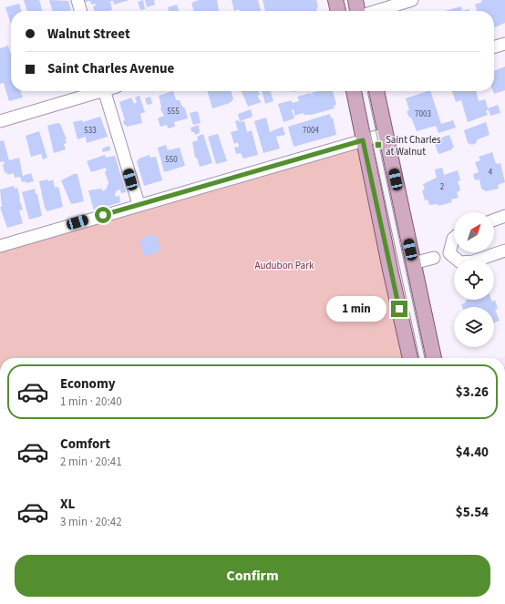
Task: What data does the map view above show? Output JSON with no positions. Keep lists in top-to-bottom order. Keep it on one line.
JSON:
{"parks":["Audubon Park"],"places":{"transit":["Saint Charles at Walnut"]},"house_numbers":["555","7003","533","7004","550","4","2"],"north":"top right","page":{"banner":["Walnut Street","Saint Charles Avenue"],"bubble":"1 min","list":[{"name":"Economy","note":"1 min · 20:40","value":"$3.26"},{"name":"Comfort","note":"2 min · 20:41","value":"$4.40"},{"name":"XL","note":"3 min · 20:42","value":"$5.54"}],"buttons":"Confirm"}}
